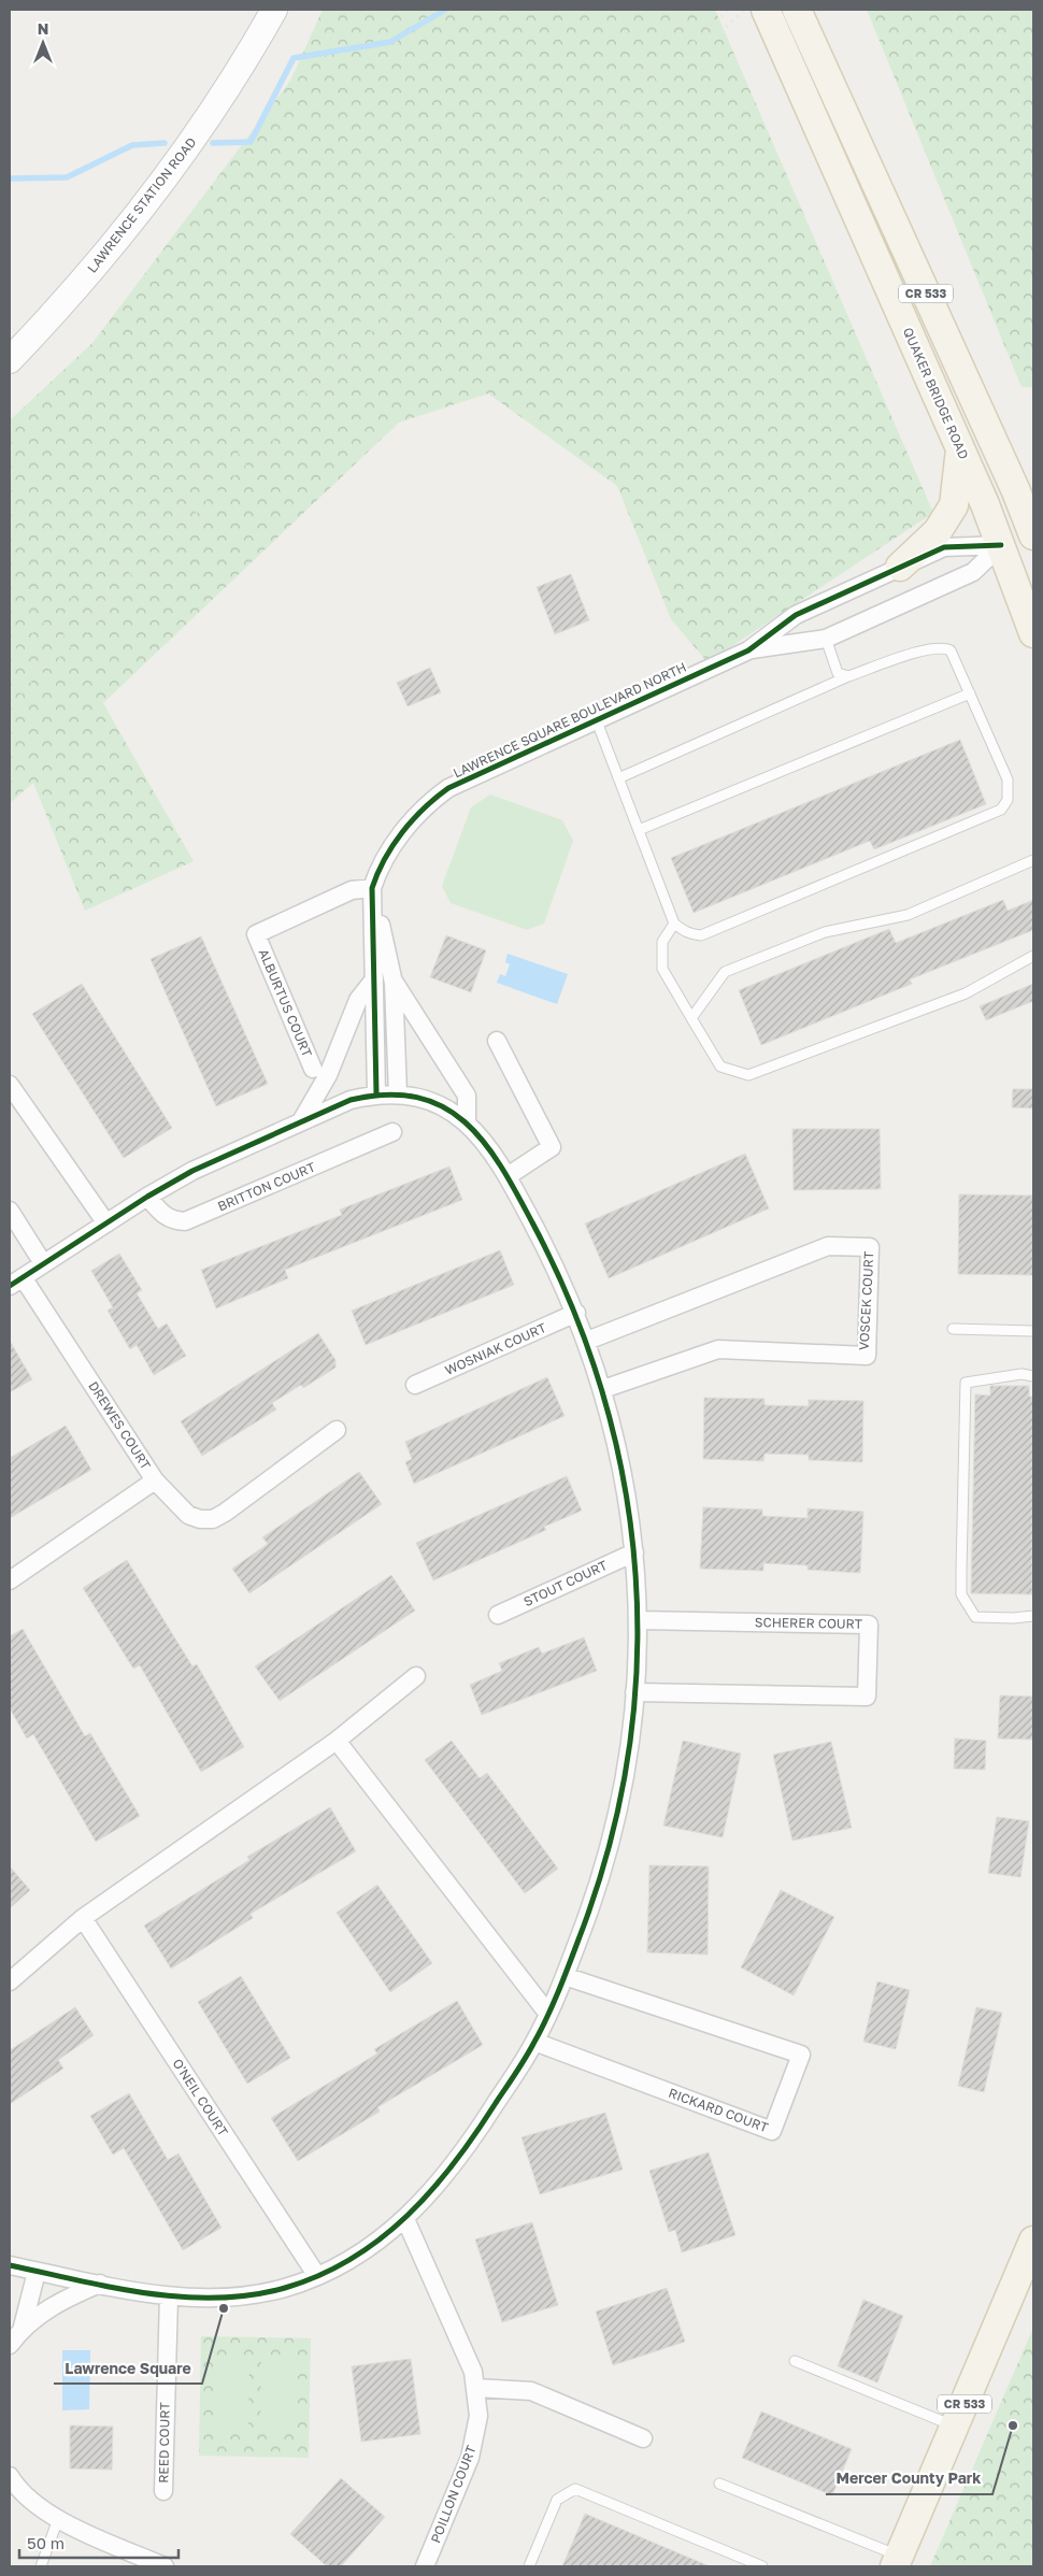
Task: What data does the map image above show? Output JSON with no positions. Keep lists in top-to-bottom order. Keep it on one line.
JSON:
{"streets":{"main road":["LAWRENCE STATION ROAD","CR 533","QUAKER BRIDGE ROAD"],"street":["LAWRENCE SQUARE BOULEVARD NORTH","ALBURTUS COURT","BRITTON COURT","VOSCEK COURT","WOSNIAK COURT","DREWES COURT","STOUT COURT","SCHERER COURT","O'NEIL COURT","RICKARD COURT","REED COURT","POILLON COURT"]},"crossings":[["QUAKER BRIDGE ROAD","LAWRENCE SQUARE BOULEVARD NORTH"],["LAWRENCE SQUARE BOULEVARD NORTH","ALBURTUS COURT"]],"places":["Lawrence Square","Mercer County Park"],"scale_bar":"50 m","north":"top"}
